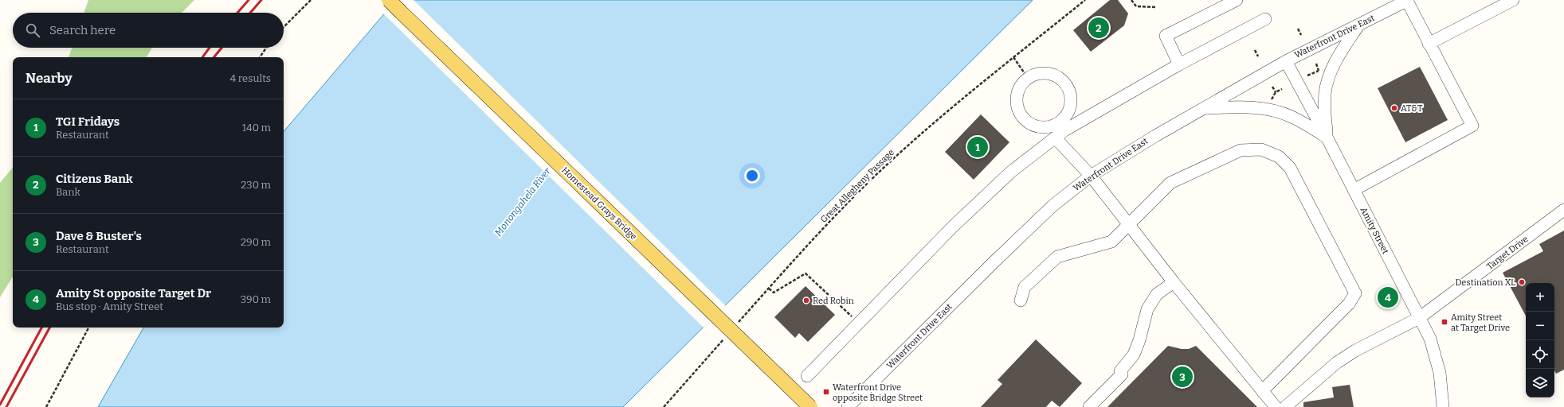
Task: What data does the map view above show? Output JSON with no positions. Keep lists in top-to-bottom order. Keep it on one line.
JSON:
{"streets":{"main road":["Homestead Grays Bridge"],"street":["Waterfront Drive East","Amity Street","Target Drive"],"path":["Great Allegheny Passage"]},"crossings":[["Waterfront Drive East","Amity Street"],["Amity Street","Target Drive"]],"water":["Monongahela River"],"places":{"other":["AT&T","Destination XL","Red Robin"],"transit":["Amity Street at Target Drive","Waterfront Drive opposite Bridge Street"]},"page":{"search":"Search here","pins":["2","1","4","3"],"heading":["Nearby","4 results"],"list":[{"mark":"1","name":"TGI Fridays","note":"Restaurant","value":"140 m"},{"mark":"2","name":"Citizens Bank","note":"Bank","value":"230 m"},{"mark":"3","name":"Dave & Buster's","note":"Restaurant","value":"290 m"},{"mark":"4","name":"Amity St opposite Target Dr","note":"Bus stop · Amity Street","value":"390 m"}],"map_buttons":["+","−"]}}
